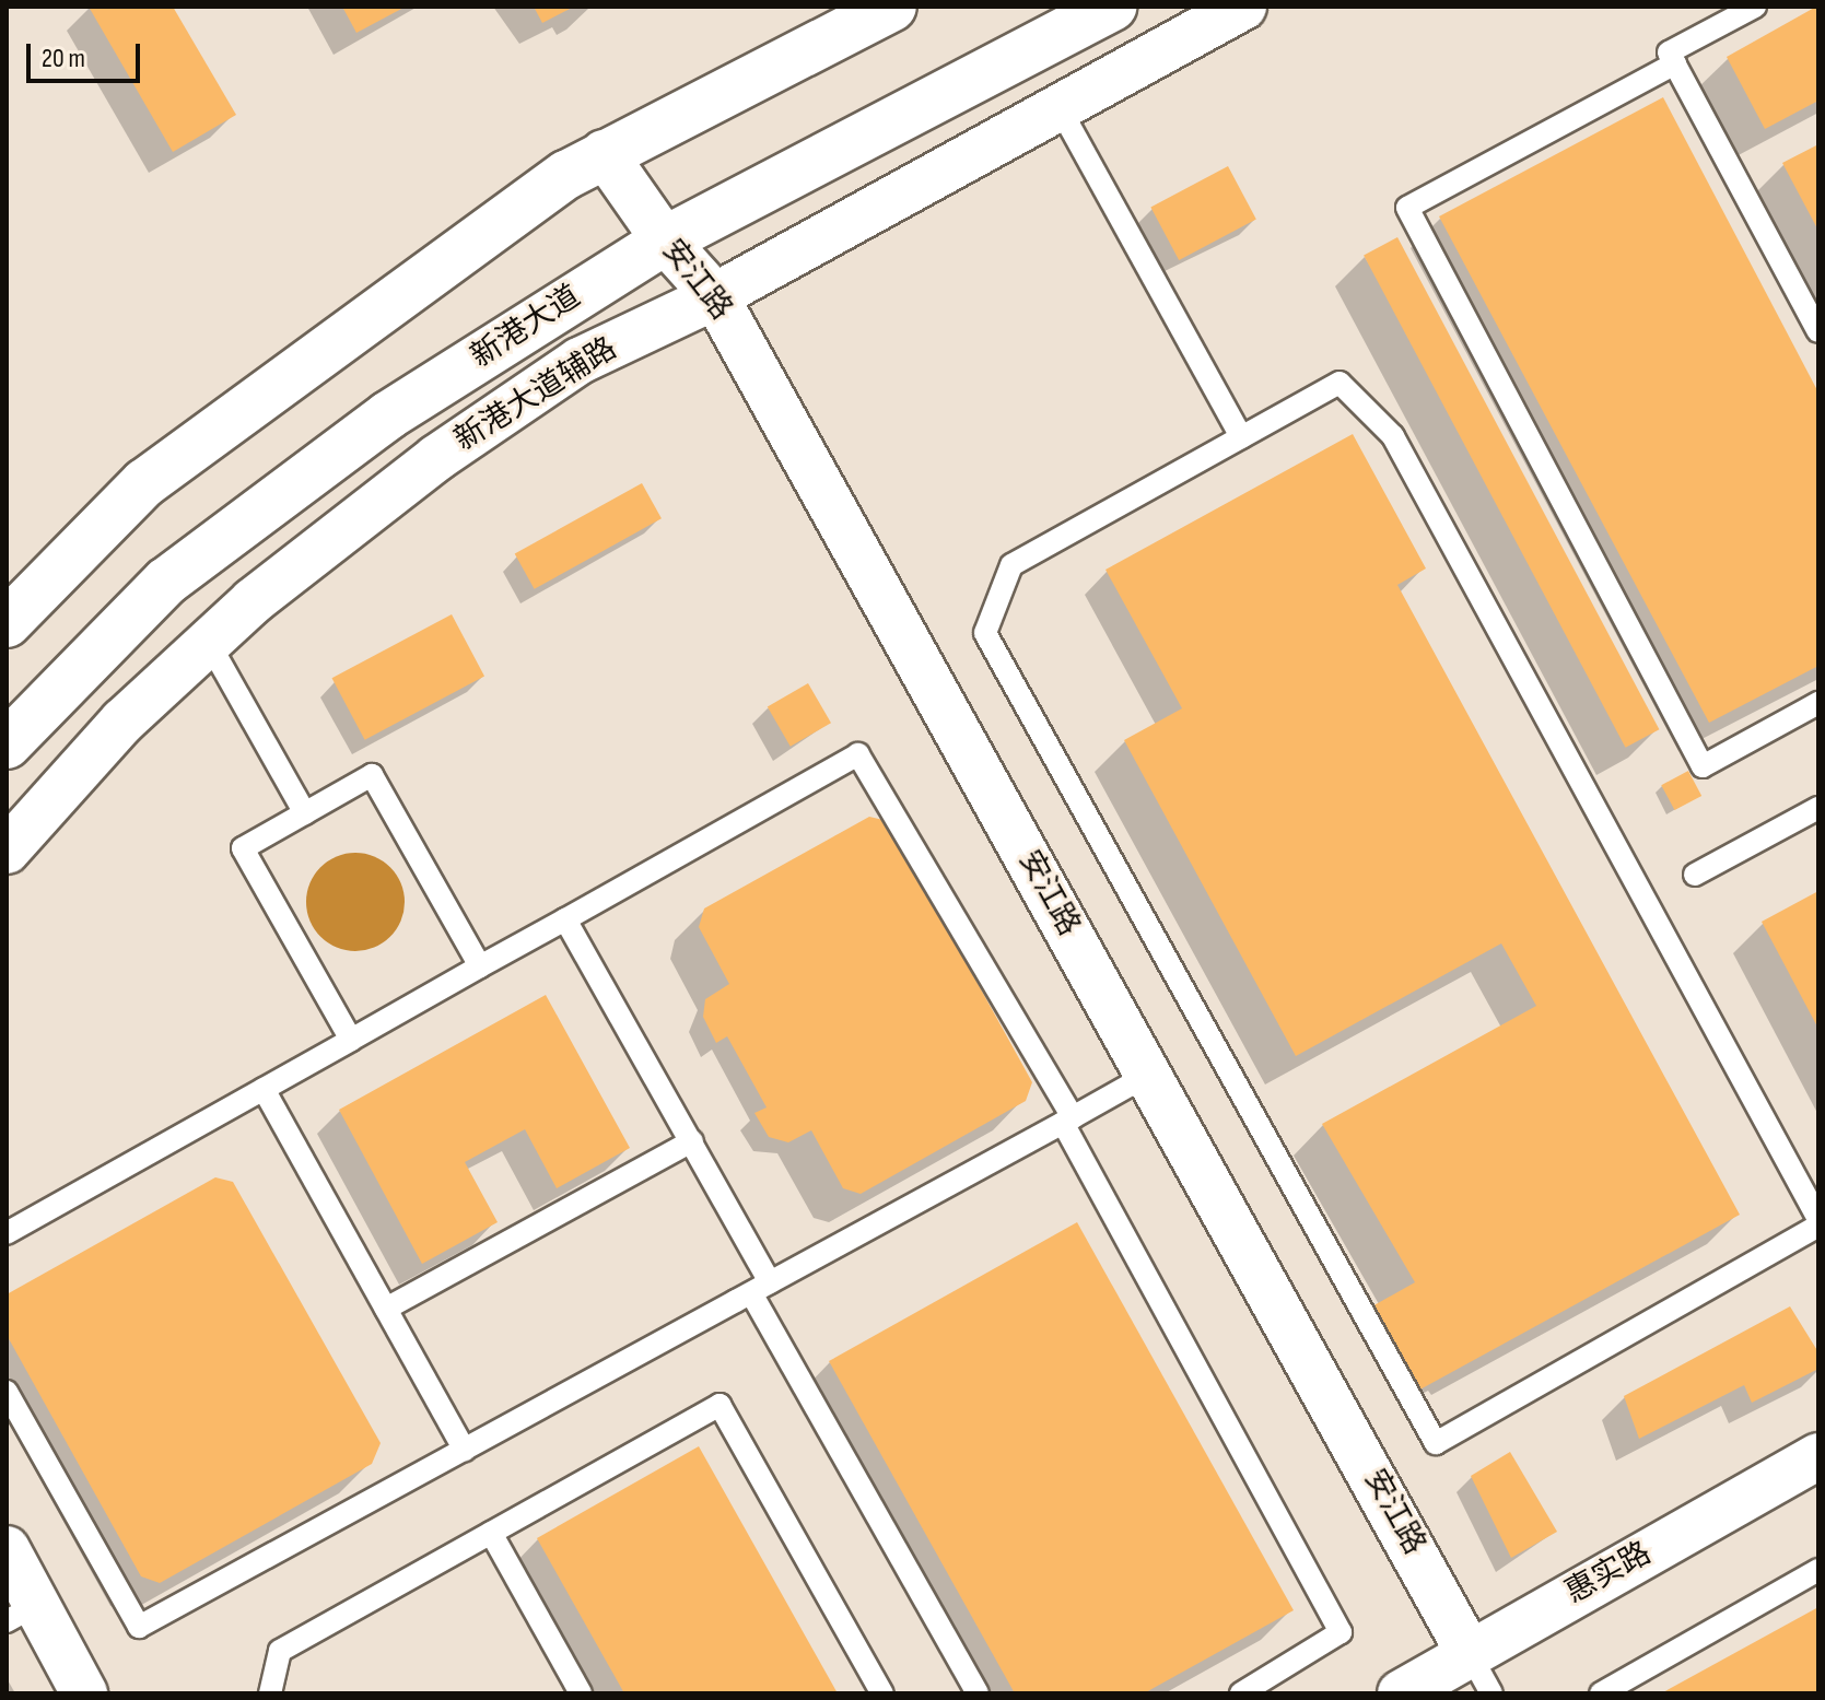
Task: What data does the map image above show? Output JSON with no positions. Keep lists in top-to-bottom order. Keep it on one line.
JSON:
{"streets":{"main road":["新港大道"],"street":["安江路","新港大道辅路","惠实路"]},"crossings":[["安江路","新港大道"],["安江路","新港大道辅路"],["安江路","惠实路"]],"scale_bar":"20 m"}
